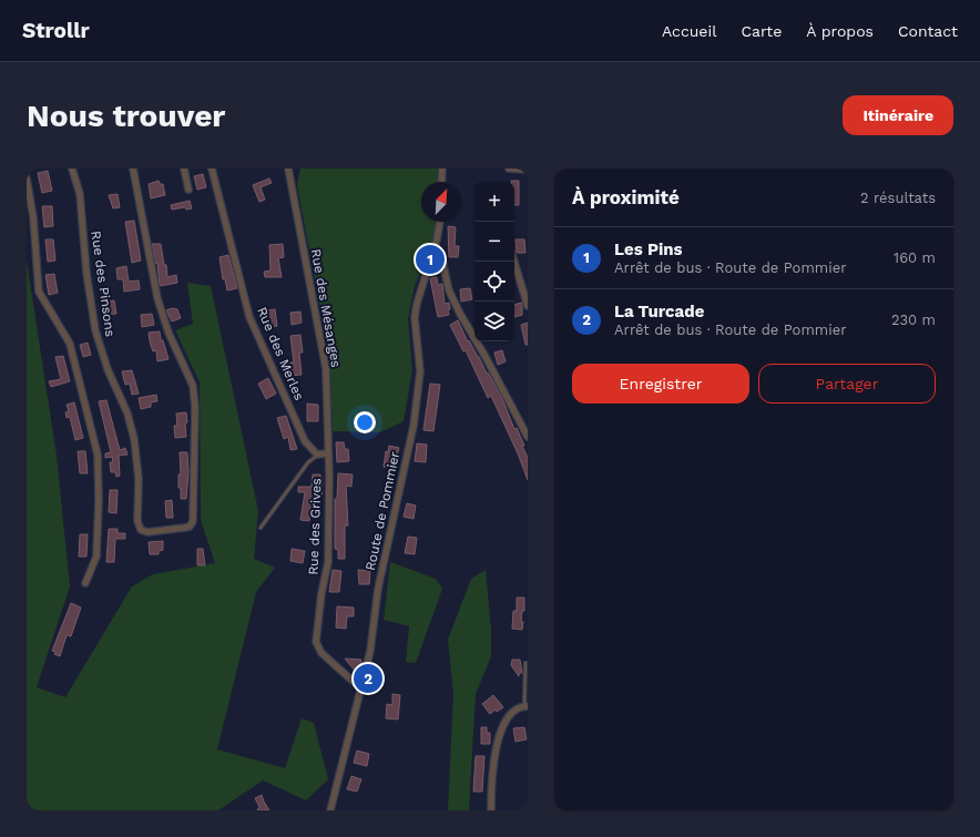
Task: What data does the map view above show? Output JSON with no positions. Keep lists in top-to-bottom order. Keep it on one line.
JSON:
{"streets":{"street":["Rue des Pinsons","Rue des Mésanges","Rue des Merles","Route de Pommier","Rue des Grives"]},"crossings":[["Rue des Mésanges","Rue des Grives"],["Route de Pommier","Rue des Grives"]],"north":"top right","page":{"header":"Strollr","nav":["Accueil","Carte","À propos","Contact"],"buttons":["Itinéraire",["Enregistrer","Partager"]],"title":"Nous trouver","heading":["À proximité","2 résultats"],"map_buttons":["+","−"],"list":[{"mark":"1","name":"Les Pins","note":"Arrêt de bus · Route de Pommier","value":"160 m"},{"mark":"2","name":"La Turcade","note":"Arrêt de bus · Route de Pommier","value":"230 m"}],"pins":["1","2"]}}
